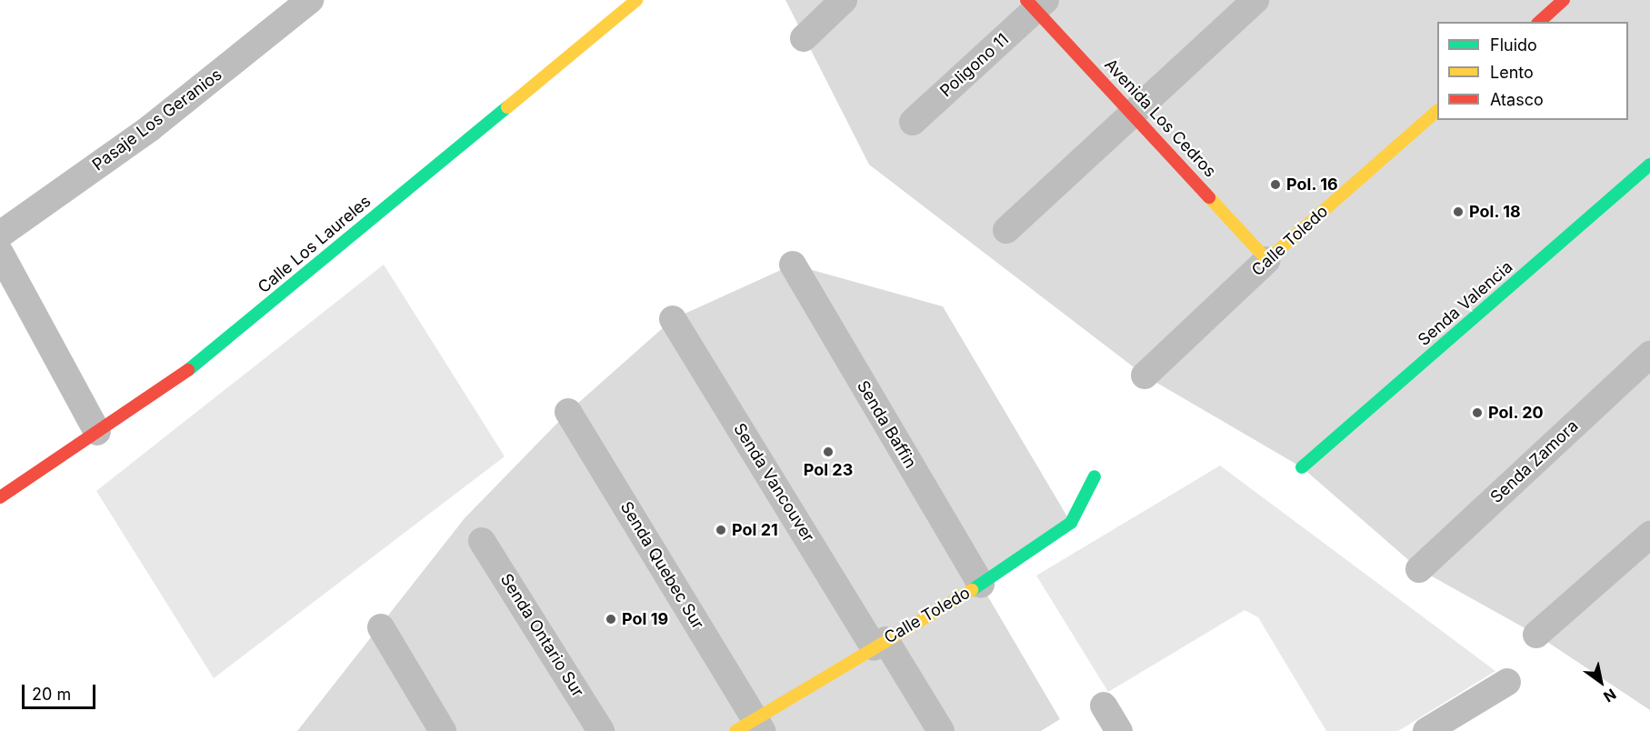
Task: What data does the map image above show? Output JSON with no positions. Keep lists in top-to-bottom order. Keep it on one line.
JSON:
{"streets":{"street":["Poligono 11","Avenida Los Cedros","Pasaje Los Geranios","Calle Toledo","Calle Los Laureles","Senda Valencia","Senda Baffin","Senda Zamora","Senda Vancouver","Senda Quebec Sur","Senda Ontario Sur"]},"crossings":[["Poligono 11","Avenida Los Cedros"],["Avenida Los Cedros","Calle Toledo"],["Calle Toledo","Senda Baffin"],["Calle Toledo","Senda Vancouver"],["Calle Toledo","Senda Quebec Sur"]],"places":["Pol. 16","Pol. 18","Pol. 20","Pol 23","Pol 21","Pol 19"],"legend":["Fluido","Lento","Atasco"],"scale_bar":"20 m","north":"bottom right"}
